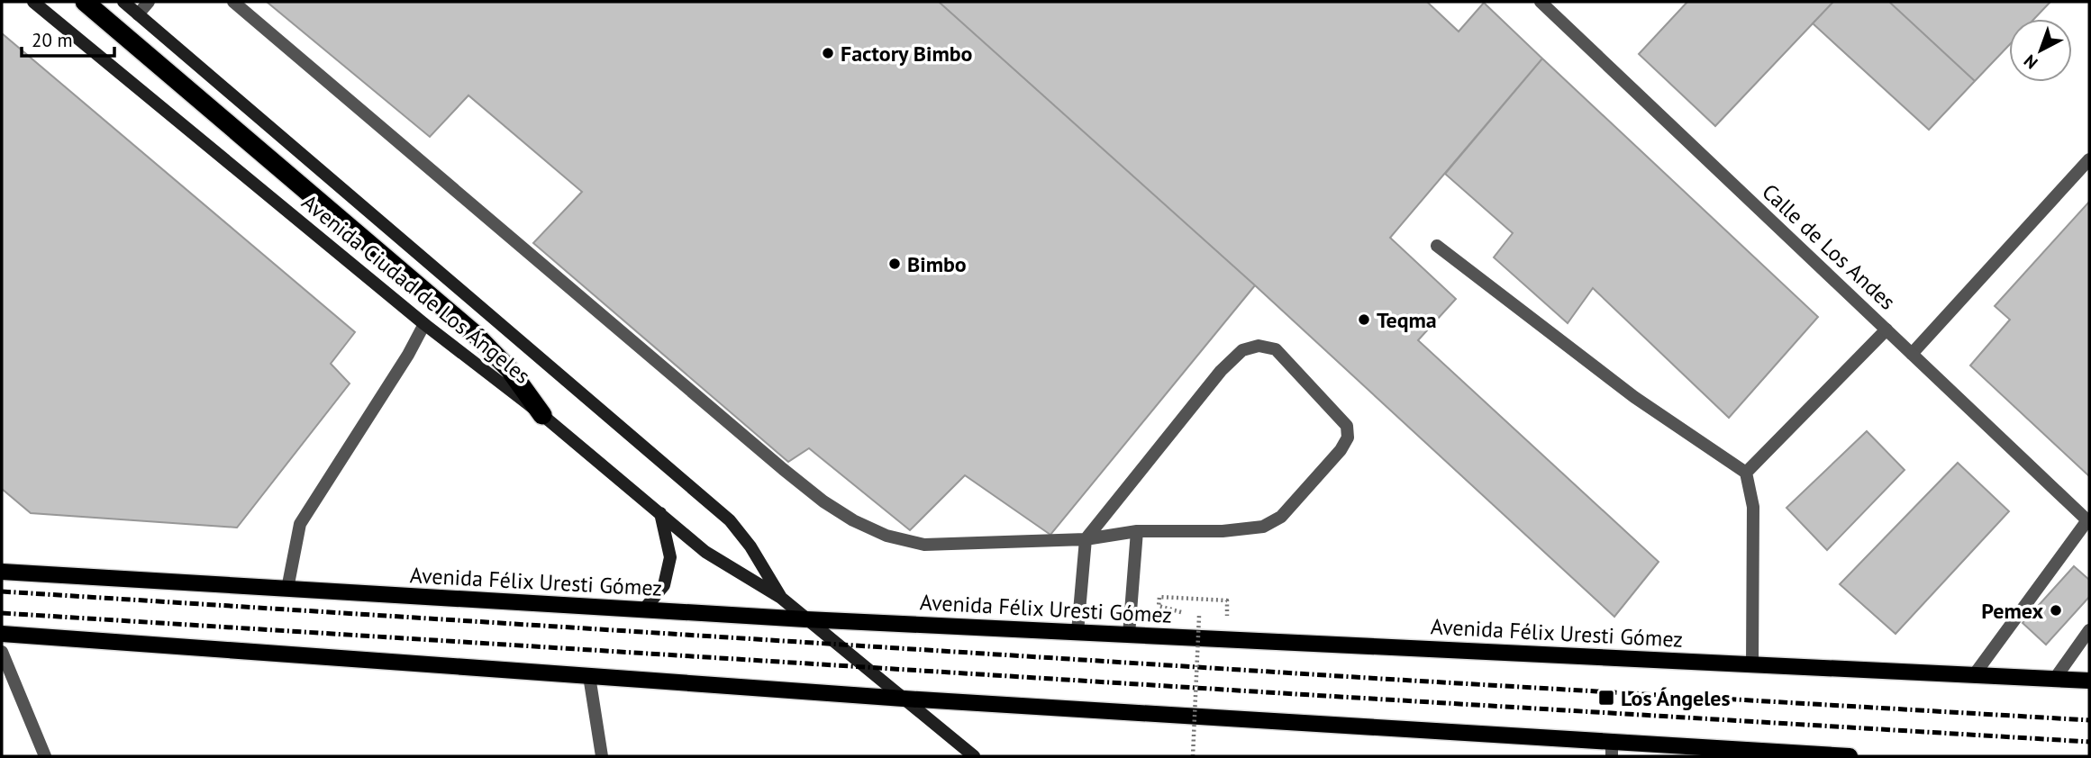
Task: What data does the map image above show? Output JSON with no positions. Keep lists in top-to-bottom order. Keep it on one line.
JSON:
{"streets":{"main road":["Avenida Ciudad de Los Ángeles","Avenida Félix Uresti Gómez"],"street":["Calle de Los Andes"]},"crossings":[["Avenida Ciudad de Los Ángeles","Avenida Félix Uresti Gómez"]],"places":{"other":["Factory Bimbo","Bimbo","Teqma","Pemex"],"transit":["Los Ángeles"]},"scale_bar":"20 m","north":"bottom left"}
